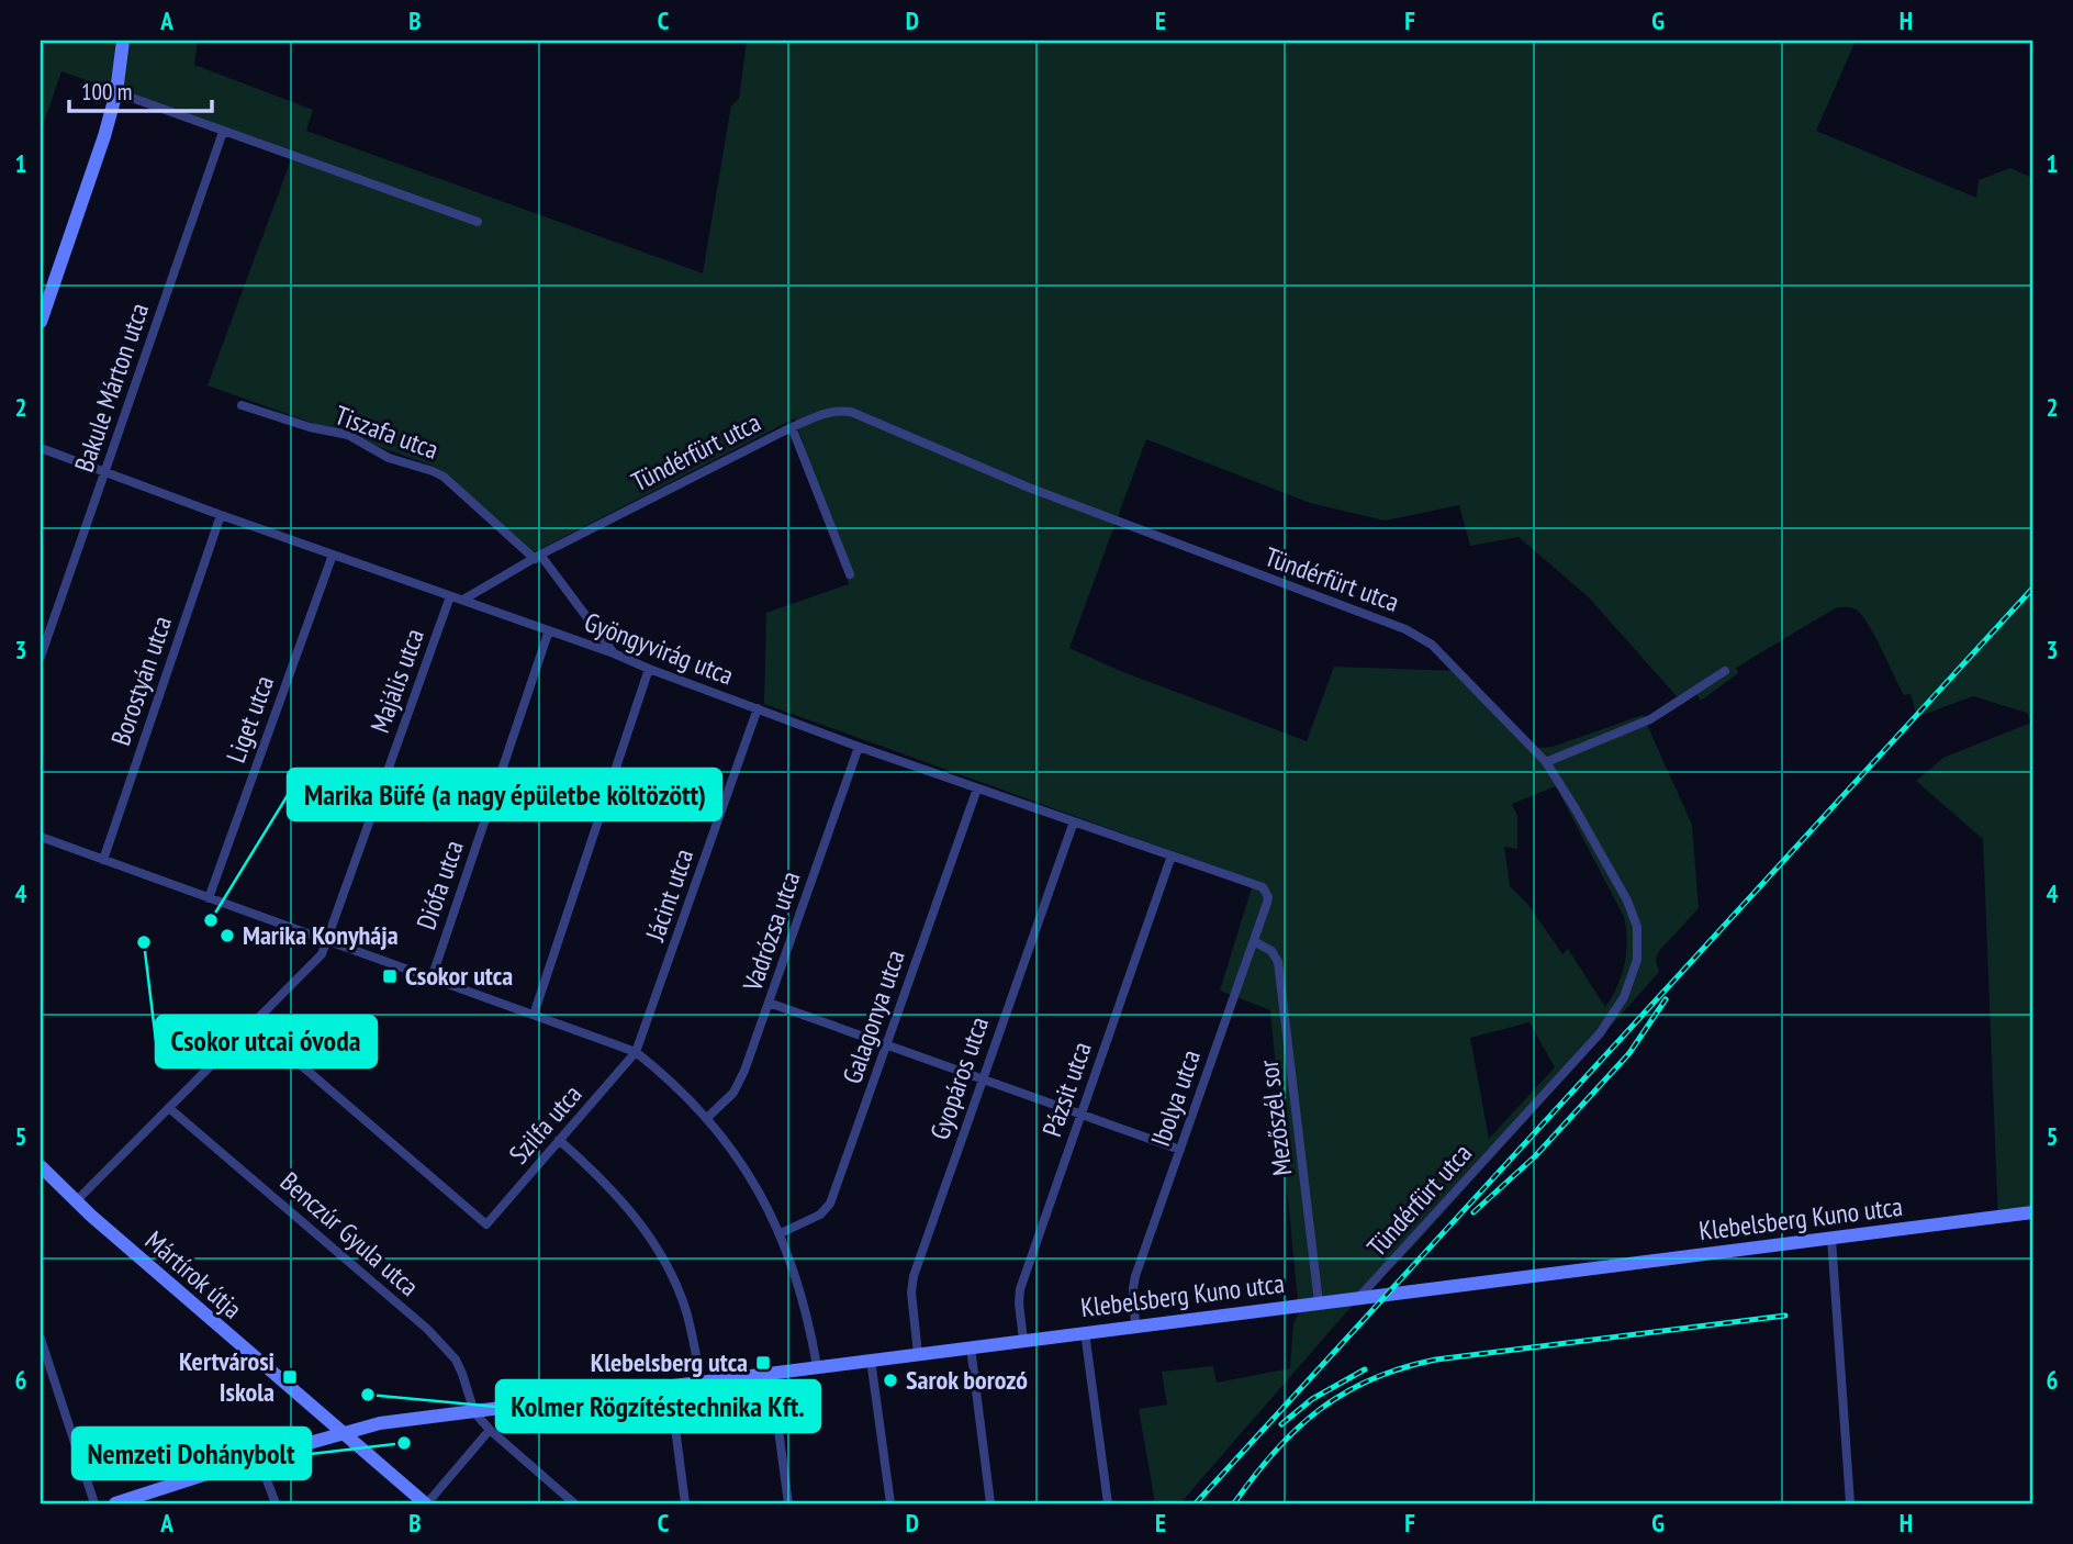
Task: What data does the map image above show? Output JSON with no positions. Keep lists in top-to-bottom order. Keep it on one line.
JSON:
{"streets":{"street":["Bakule Márton utca","Tiszafa utca","Tündérfürt utca","Gyöngyvirág utca","Borostyán utca","Majális utca","Liget utca","Diófa utca","Jácint utca","Vadrózsa utca","Galagonya utca","Gyopáros utca","Pázsit utca","Ibolya utca","Mezőszél sor","Szilfa utca","Klebelsberg Kuno utca","Benczúr Gyula utca","Mártírok útja"]},"crossings":[["Bakule Márton utca","Gyöngyvirág utca"],["Tiszafa utca","Tündérfürt utca"],["Tiszafa utca","Gyöngyvirág utca"],["Tündérfürt utca","Gyöngyvirág utca"],["Tündérfürt utca","Klebelsberg Kuno utca"],["Gyöngyvirág utca","Borostyán utca"],["Gyöngyvirág utca","Majális utca"],["Gyöngyvirág utca","Liget utca"],["Gyöngyvirág utca","Diófa utca"],["Gyöngyvirág utca","Jácint utca"],["Gyöngyvirág utca","Vadrózsa utca"],["Gyöngyvirág utca","Galagonya utca"],["Gyöngyvirág utca","Gyopáros utca"],["Gyöngyvirág utca","Pázsit utca"],["Gyöngyvirág utca","Ibolya utca"],["Majális utca","Szilfa utca"],["Jácint utca","Szilfa utca"],["Gyopáros utca","Klebelsberg Kuno utca"],["Pázsit utca","Klebelsberg Kuno utca"],["Ibolya utca","Mezőszél sor"],["Ibolya utca","Klebelsberg Kuno utca"],["Mezőszél sor","Klebelsberg Kuno utca"],["Klebelsberg Kuno utca","Benczúr Gyula utca"],["Klebelsberg Kuno utca","Mártírok útja"]],"places":{"other":["Marika Büfé (a nagy épületbe költözött)","Marika Konyhája","Csokor utcai óvoda","Sarok borozó","Kolmer Rögzítéstechnika Kft.","Nemzeti Dohánybolt"],"transit":["Csokor utca","Klebelsberg utca","Kertvárosi Iskola"]},"scale_bar":"100 m","grid":{"columns":["A","B","C","D","E","F","G","H"],"rows":["1","2","3","4","5","6"]}}
